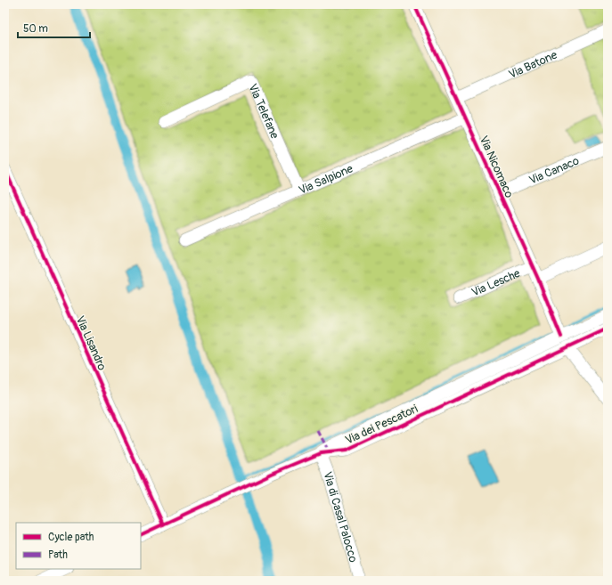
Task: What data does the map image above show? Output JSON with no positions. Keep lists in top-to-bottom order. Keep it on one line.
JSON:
{"streets":{"street":["Via Batone","Via Telefane","Via Nicomaco","Via Canaco","Via Salpione","Via Lesche","Via Lisandro","Via dei Pescatori","Via di Casal Palocco"]},"crossings":[["Via Batone","Via Nicomaco"],["Via Telefane","Via Salpione"],["Via Nicomaco","Via Canaco"],["Via Nicomaco","Via Salpione"],["Via Nicomaco","Via Lesche"],["Via Nicomaco","Via dei Pescatori"],["Via Lisandro","Via dei Pescatori"],["Via dei Pescatori","Via di Casal Palocco"]],"legend":["Cycle path","Path"],"scale_bar":"50 m"}
